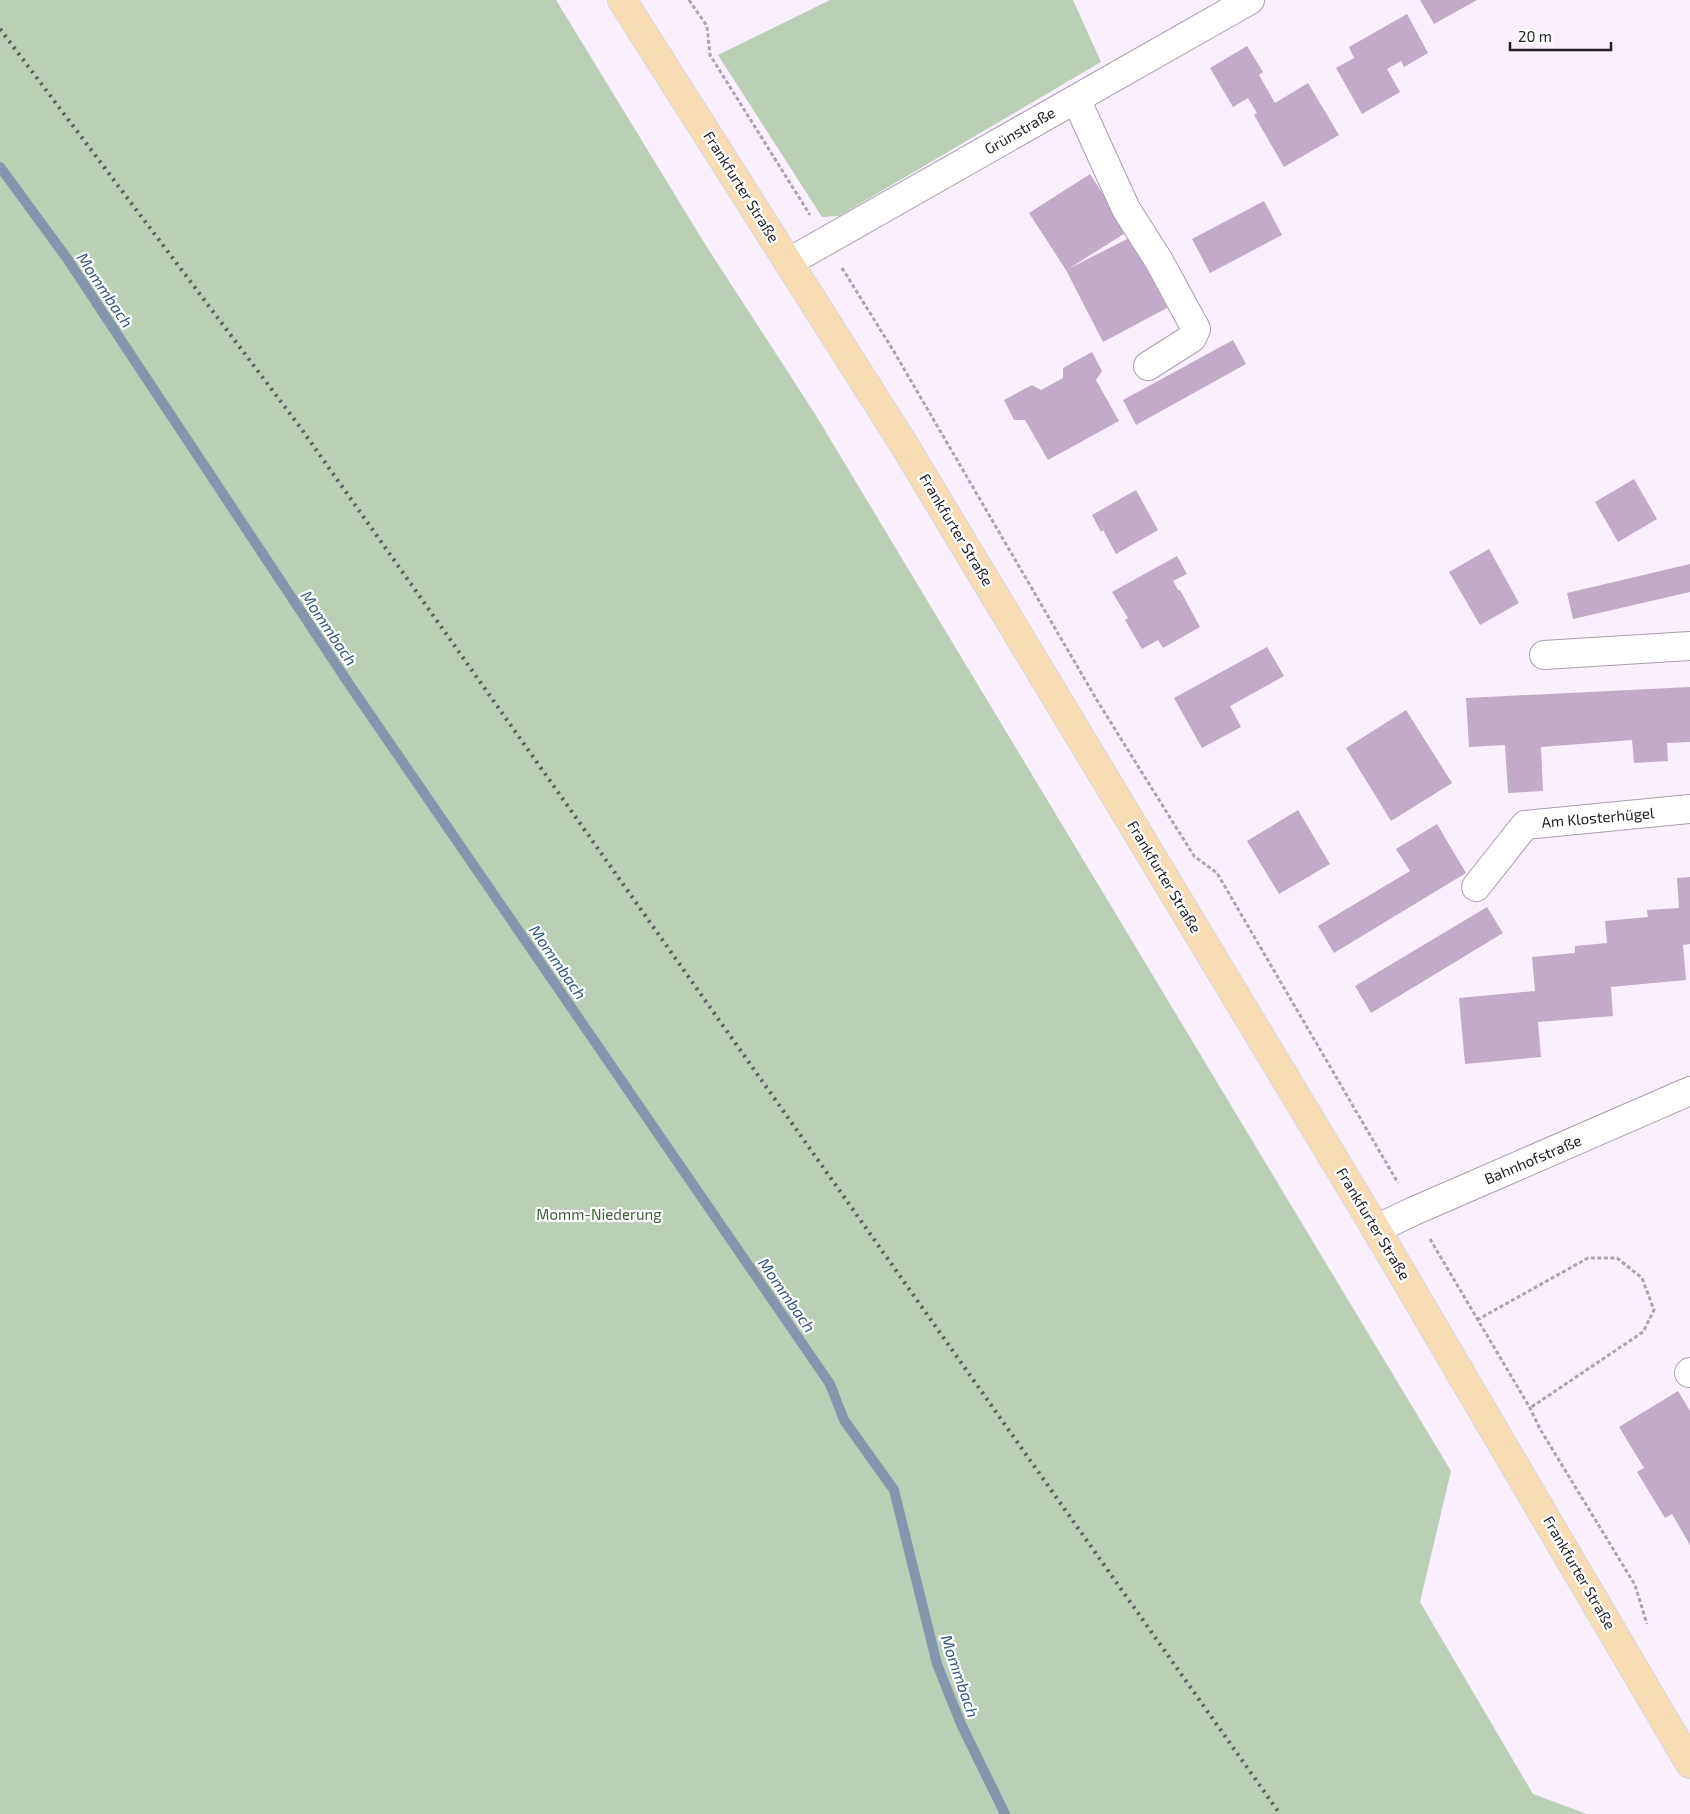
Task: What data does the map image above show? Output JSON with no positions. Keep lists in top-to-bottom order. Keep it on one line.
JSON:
{"streets":{"main road":["Frankfurter Straße"],"street":["Grünstraße","Am Klosterhügel","Bahnhofstraße"]},"crossings":[["Grünstraße","Frankfurter Straße"],["Frankfurter Straße","Bahnhofstraße"]],"water":["Mommbach"],"parks":["Momm-Niederung"],"scale_bar":"20 m"}
